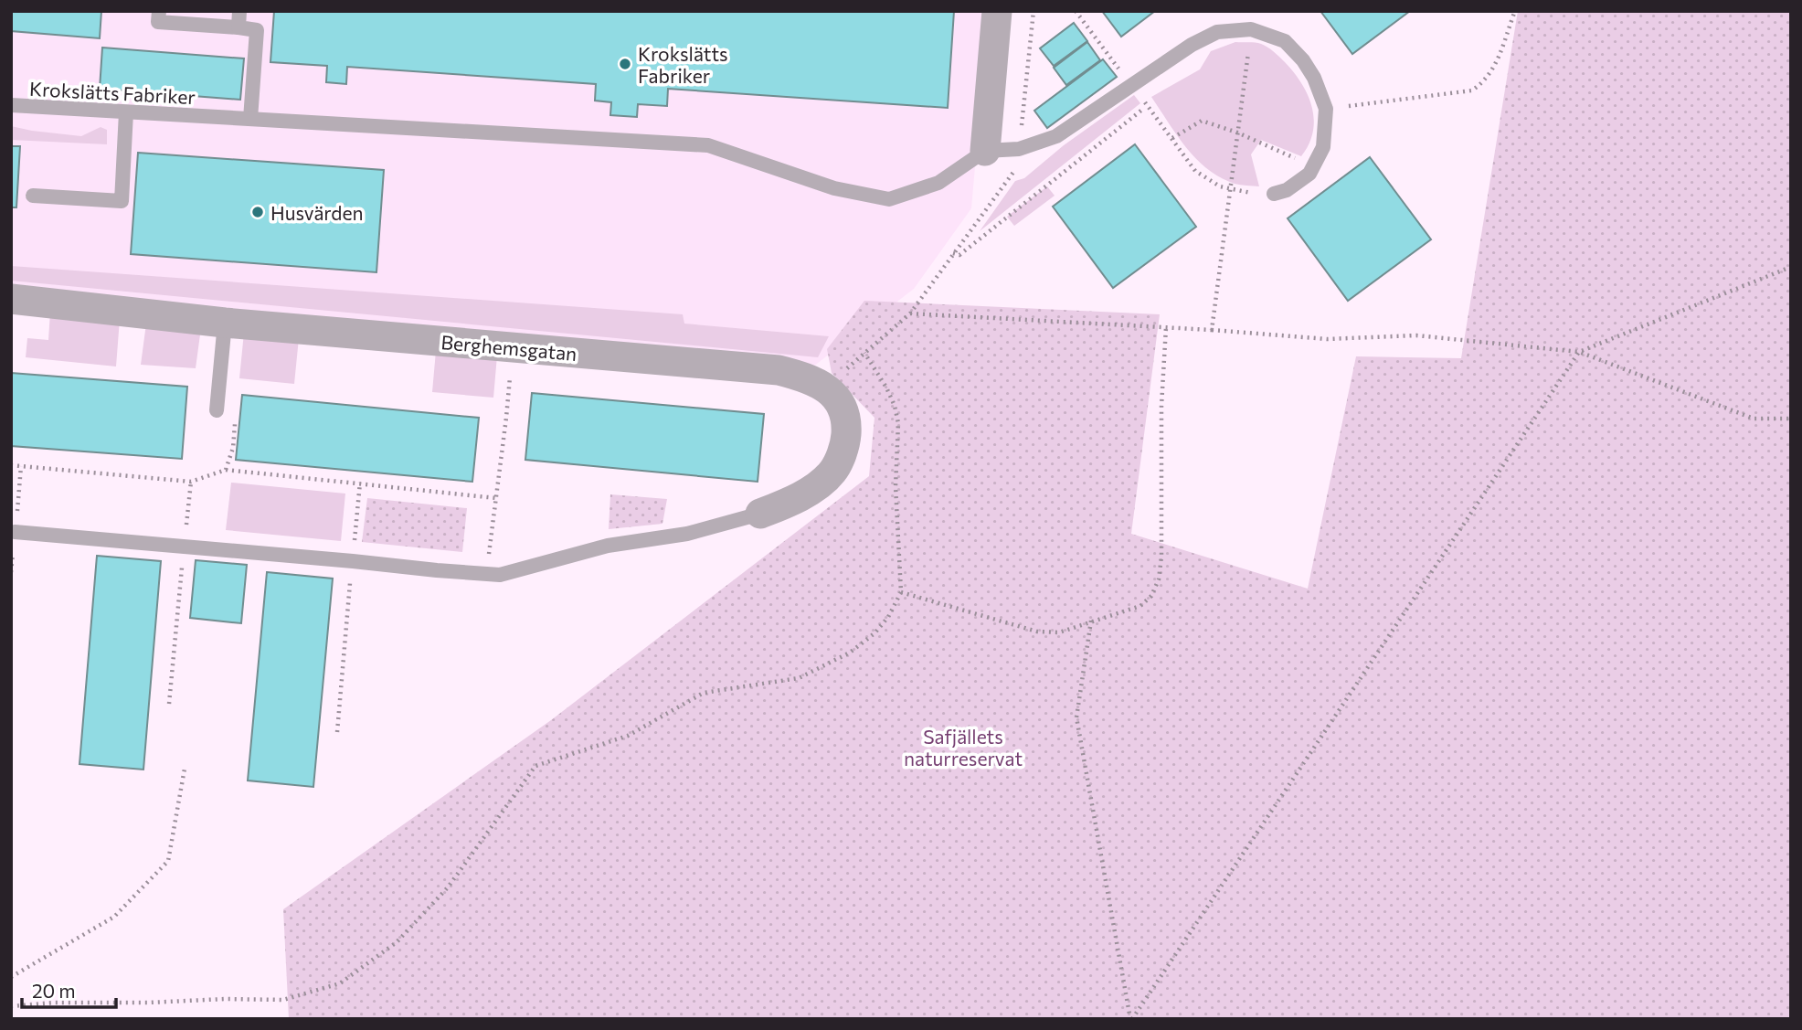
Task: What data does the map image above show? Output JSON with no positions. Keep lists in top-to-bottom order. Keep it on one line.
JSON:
{"streets":{"street":["Berghemsgatan"],"lane":["Krokslätts Fabriker"]},"parks":["Safjällets naturreservat"],"places":["Krokslätts Fabriker","Husvärden"],"scale_bar":"20 m"}
